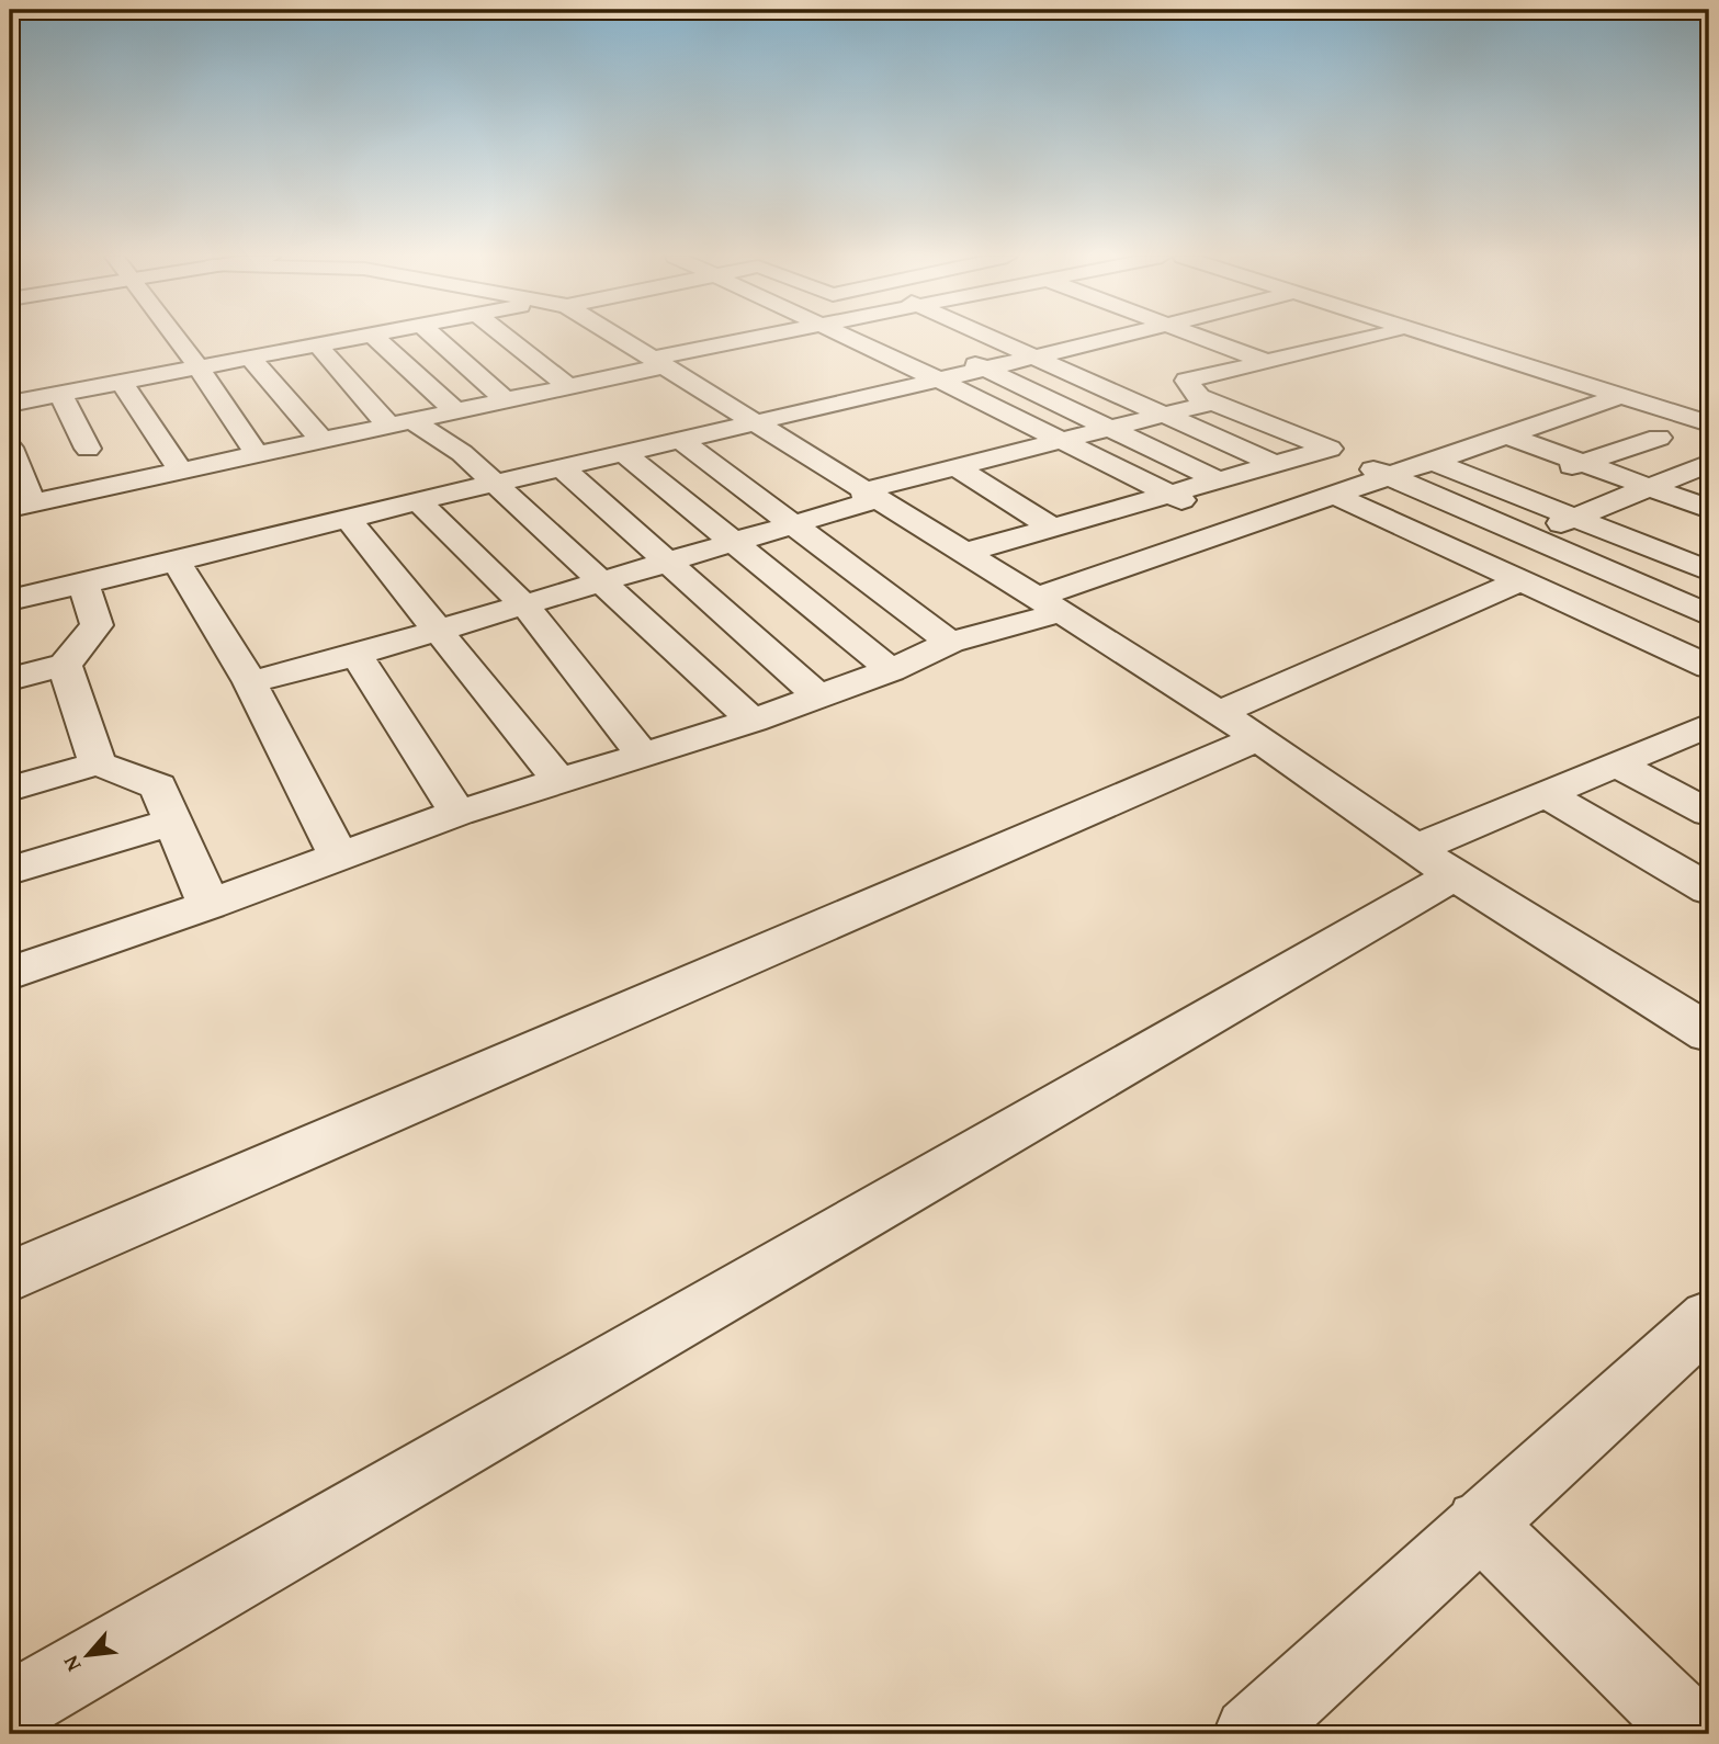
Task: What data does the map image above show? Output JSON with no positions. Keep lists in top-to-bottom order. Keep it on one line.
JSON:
{"north":"bottom left"}
